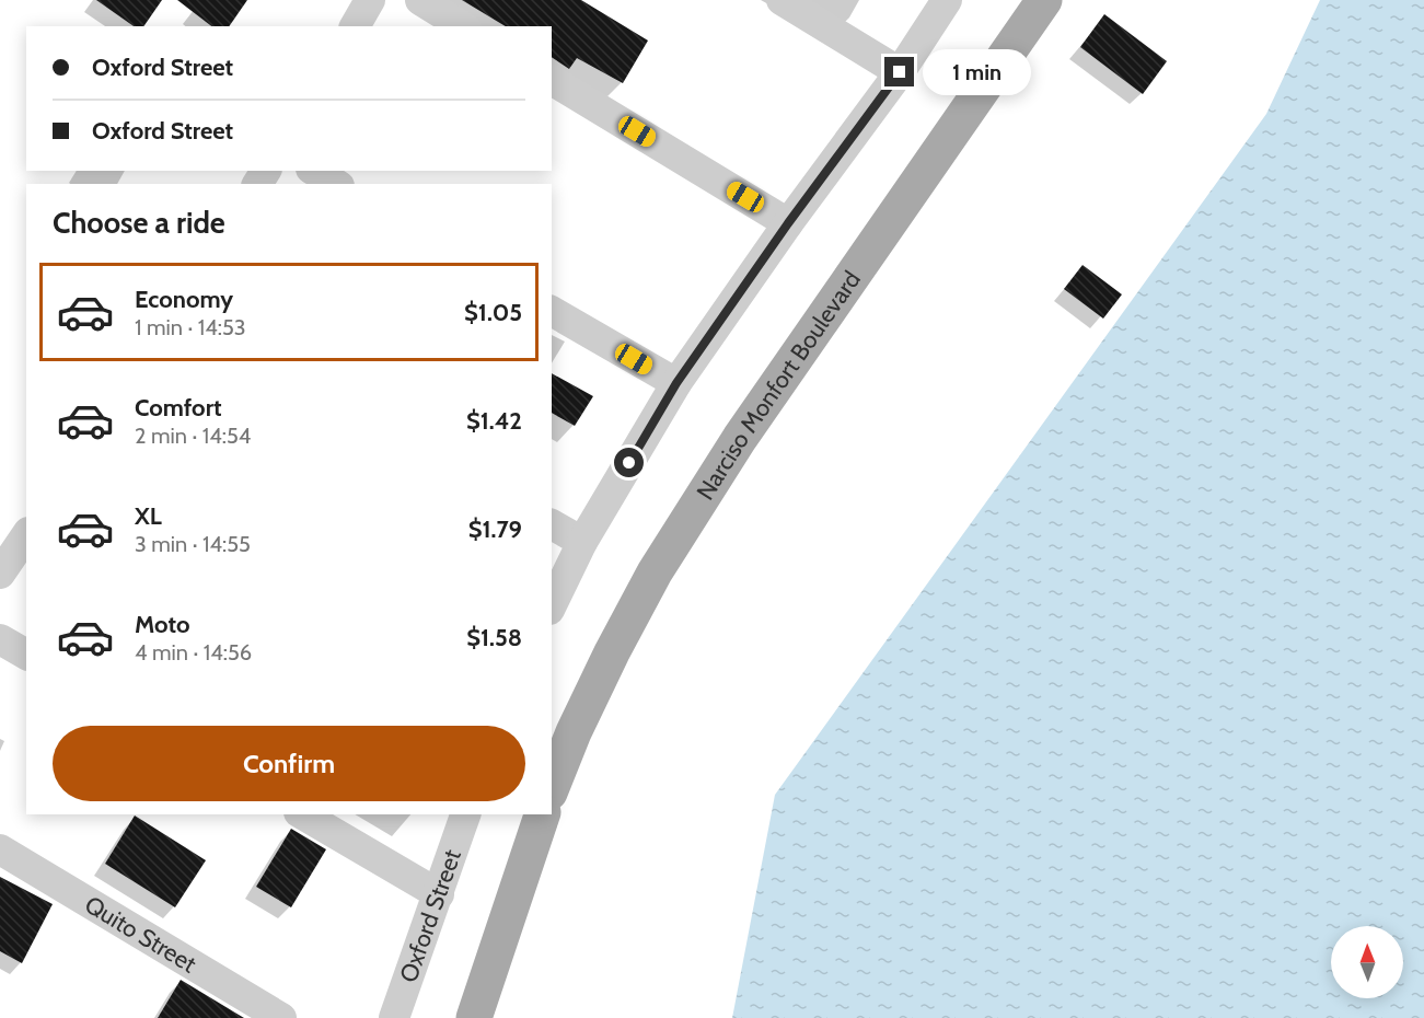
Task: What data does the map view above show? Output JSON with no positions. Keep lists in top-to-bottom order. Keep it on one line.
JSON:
{"streets":{"main road":["Narciso Monfort Boulevard"],"street":["Oxford Street","Quito Street"]},"north":"top","page":{"banner":["Oxford Street","Oxford Street"],"bubble":"1 min","heading":"Choose a ride","list":[{"name":"Economy","note":"1 min · 14:53","value":"$1.05"},{"name":"Comfort","note":"2 min · 14:54","value":"$1.42"},{"name":"XL","note":"3 min · 14:55","value":"$1.79"},{"name":"Moto","note":"4 min · 14:56","value":"$1.58"}],"buttons":"Confirm"}}
